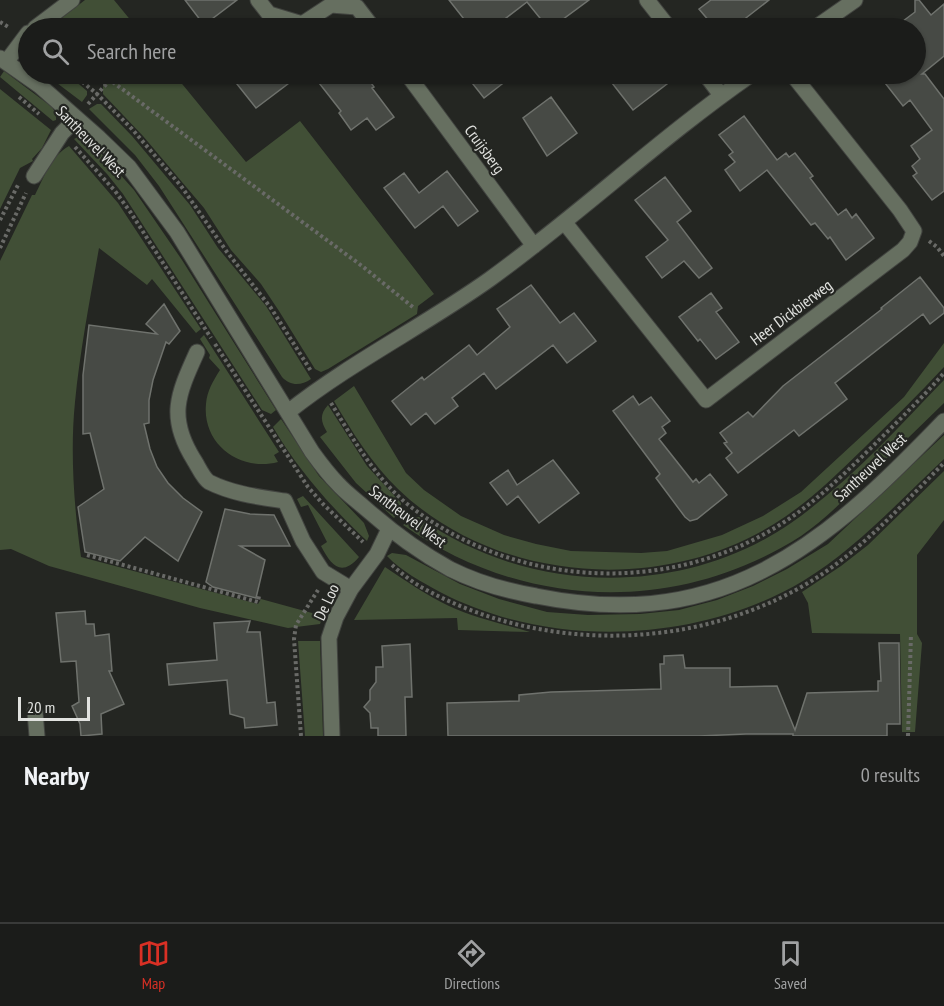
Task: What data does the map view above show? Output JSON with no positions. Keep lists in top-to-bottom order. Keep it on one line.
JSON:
{"streets":{"street":["Santheuvel West","Cruijsberg","Heer Dickbierweg","De Loo"]},"crossings":[["Santheuvel West","De Loo"]],"scale_bar":"20 m","page":{"search":"Search here","scale":"20 m","heading":["Nearby","0 results"],"nav":["Map","Directions","Saved"]}}
